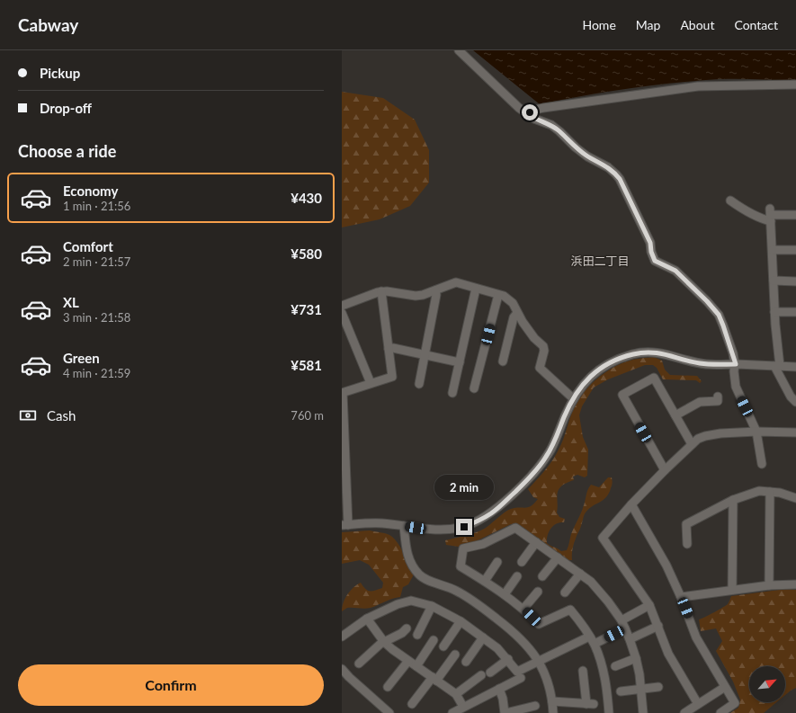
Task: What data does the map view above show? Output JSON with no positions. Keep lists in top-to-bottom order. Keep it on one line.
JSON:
{"districts":["浜田二丁目"],"north":"top right","page":{"header":"Cabway","nav":["Home","Map","About","Contact"],"banner":["Pickup","Drop-off"],"heading":"Choose a ride","list":[{"name":"Economy","note":"1 min · 21:56","value":"¥430"},{"name":"Comfort","note":"2 min · 21:57","value":"¥580"},{"name":"XL","note":"3 min · 21:58","value":"¥731"},{"name":"Green","note":"4 min · 21:59","value":"¥581"}],"pay":["Cash","760 m"],"bubble":"2 min","buttons":"Confirm"}}
